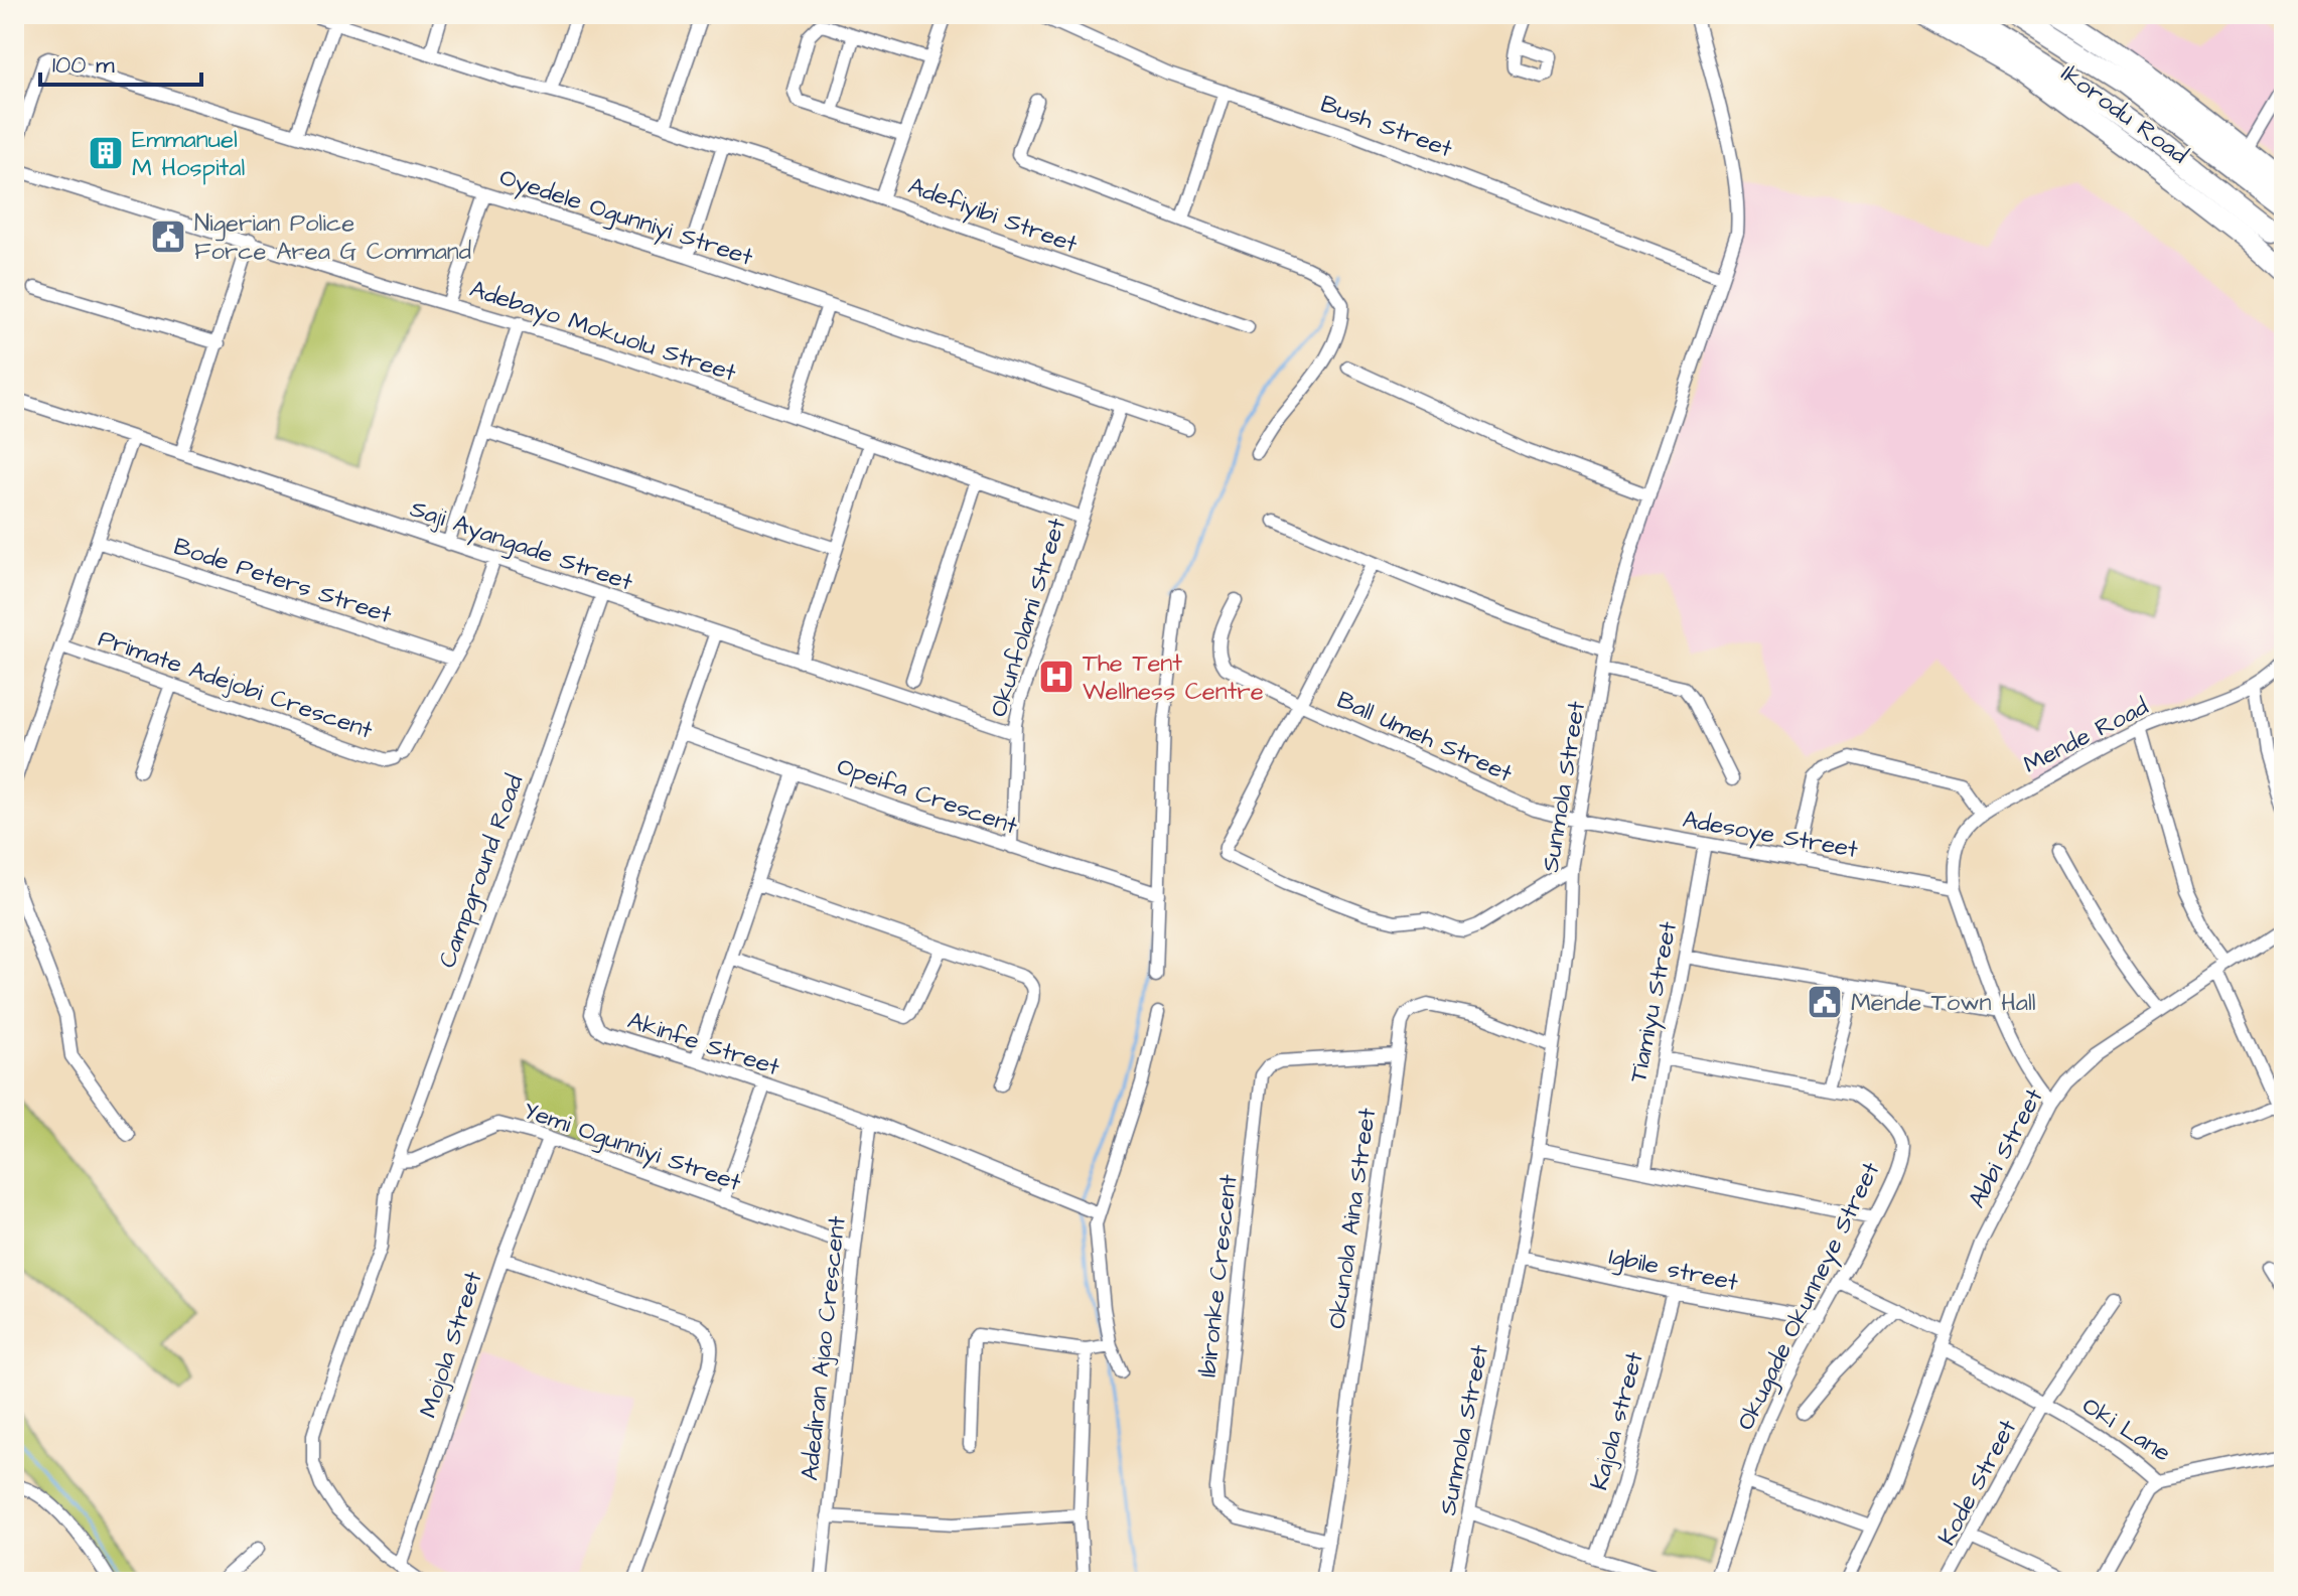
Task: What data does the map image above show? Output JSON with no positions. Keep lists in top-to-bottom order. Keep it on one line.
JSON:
{"streets":{"highway":["Ikorodu Road"],"street":["Bush Street","Adefiyibi Street","Oyedele Ogunniyi Street","Adebayo Mokuolu Street","Saji Ayangade Street","Bode Peters Street","Okunfolami Street","Primate Adejobi Crescent","Mende Road","Ball Umeh Street","Sunmola Street","Opeifa Crescent","Adesoye Street","Campground Road","Tiamiyu Street","Akinfe Street","Yemi Ogunniyi Street","Abbi Street","Okunola Aina Street","Igbile street","Ibironke Crescent","Okugade Okunneye Street","Mojola Street","Adediran Ajao Crescent","Kajola street","Oki Lane","Kode Street"]},"crossings":[["Bush Street","Sunmola Street"],["Oyedele Ogunniyi Street","Okunfolami Street"],["Adebayo Mokuolu Street","Okunfolami Street"],["Saji Ayangade Street","Okunfolami Street"],["Saji Ayangade Street","Campground Road"],["Saji Ayangade Street","Akinfe Street"],["Bode Peters Street","Primate Adejobi Crescent"],["Okunfolami Street","Opeifa Crescent"],["Mende Road","Adesoye Street"],["Ball Umeh Street","Sunmola Street"],["Ball Umeh Street","Adesoye Street"],["Sunmola Street","Adesoye Street"],["Sunmola Street","Okunola Aina Street"],["Sunmola Street","Igbile street"],["Opeifa Crescent","Akinfe Street"],["Adesoye Street","Tiamiyu Street"],["Campground Road","Yemi Ogunniyi Street"],["Tiamiyu Street","Okugade Okunneye Street"],["Akinfe Street","Adediran Ajao Crescent"],["Yemi Ogunniyi Street","Mojola Street"],["Yemi Ogunniyi Street","Adediran Ajao Crescent"],["Abbi Street","Oki Lane"],["Okunola Aina Street","Ibironke Crescent"],["Igbile street","Okugade Okunneye Street"],["Igbile street","Kajola street"],["Oki Lane","Kode Street"]],"places":{"building":["Emmanuel M Hospital"],"public building":["Nigerian Police Force Area G Command","Mende Town Hall"],"hospital":["The Tent Wellness Centre"]},"scale_bar":"100 m"}
